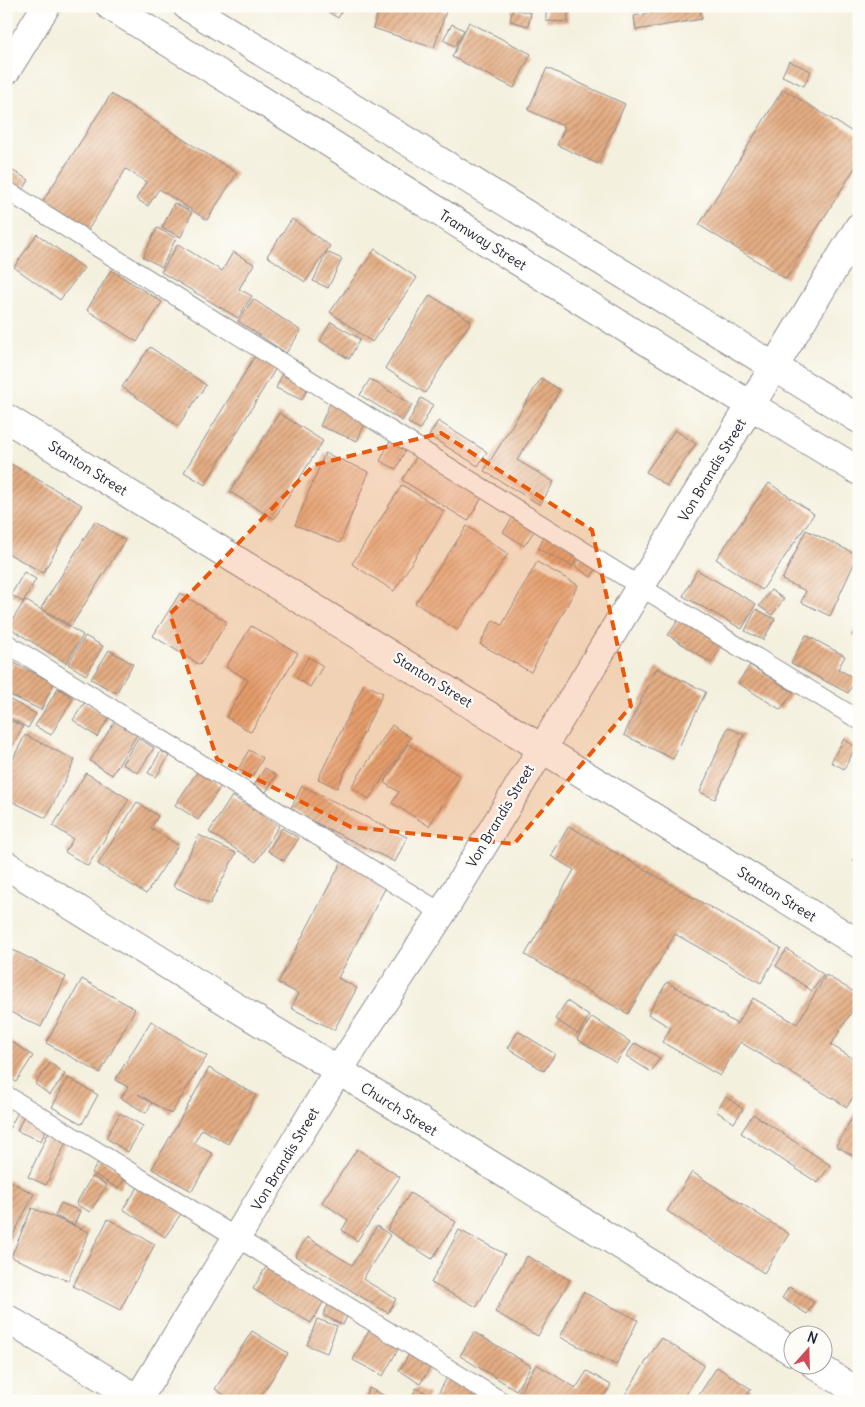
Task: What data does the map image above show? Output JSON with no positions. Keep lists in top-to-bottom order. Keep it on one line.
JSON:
{"streets":{"street":["Tramway Street","Stanton Street","Von Brandis Street","Church Street"]},"crossings":[["Tramway Street","Von Brandis Street"],["Stanton Street","Von Brandis Street"],["Von Brandis Street","Church Street"]],"north":"top"}
